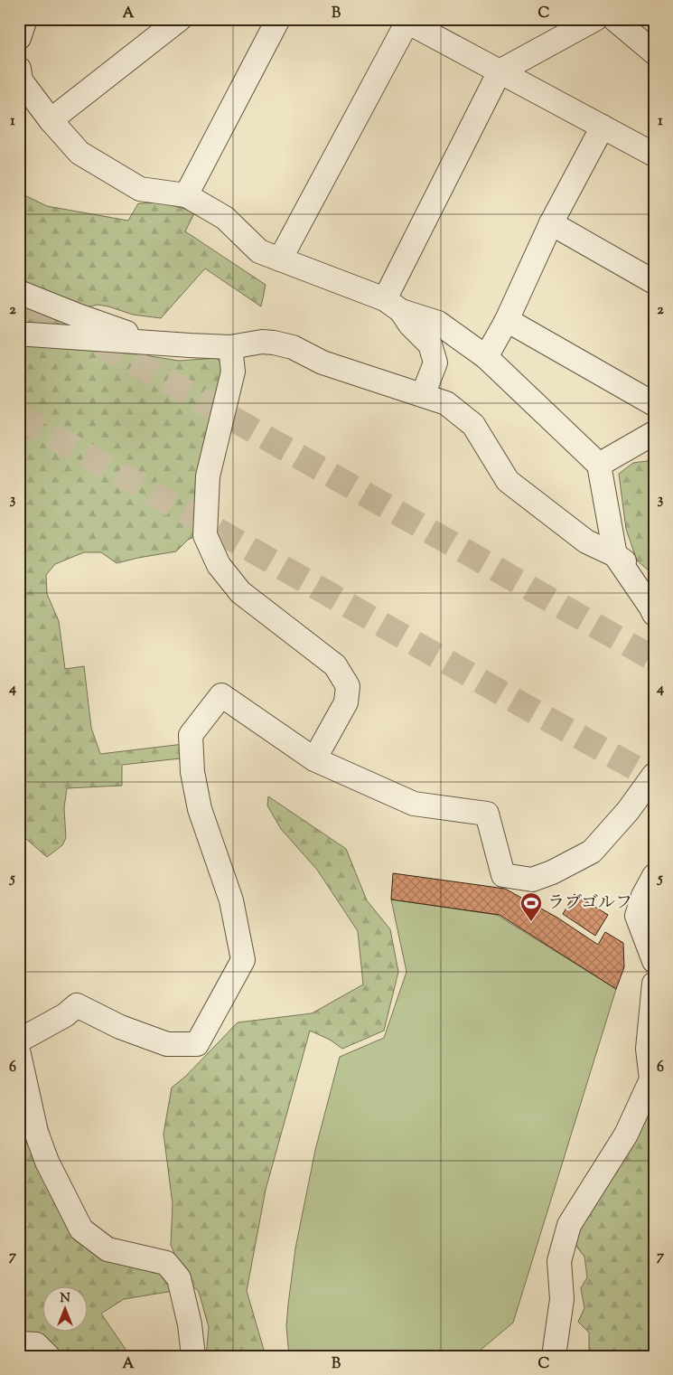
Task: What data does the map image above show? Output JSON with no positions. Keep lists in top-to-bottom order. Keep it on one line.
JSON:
{"places":{"sports":["ラブゴルフ"]},"north":"top","grid":{"columns":["A","B","C"],"rows":["1","2","3","4","5","6","7"]}}
